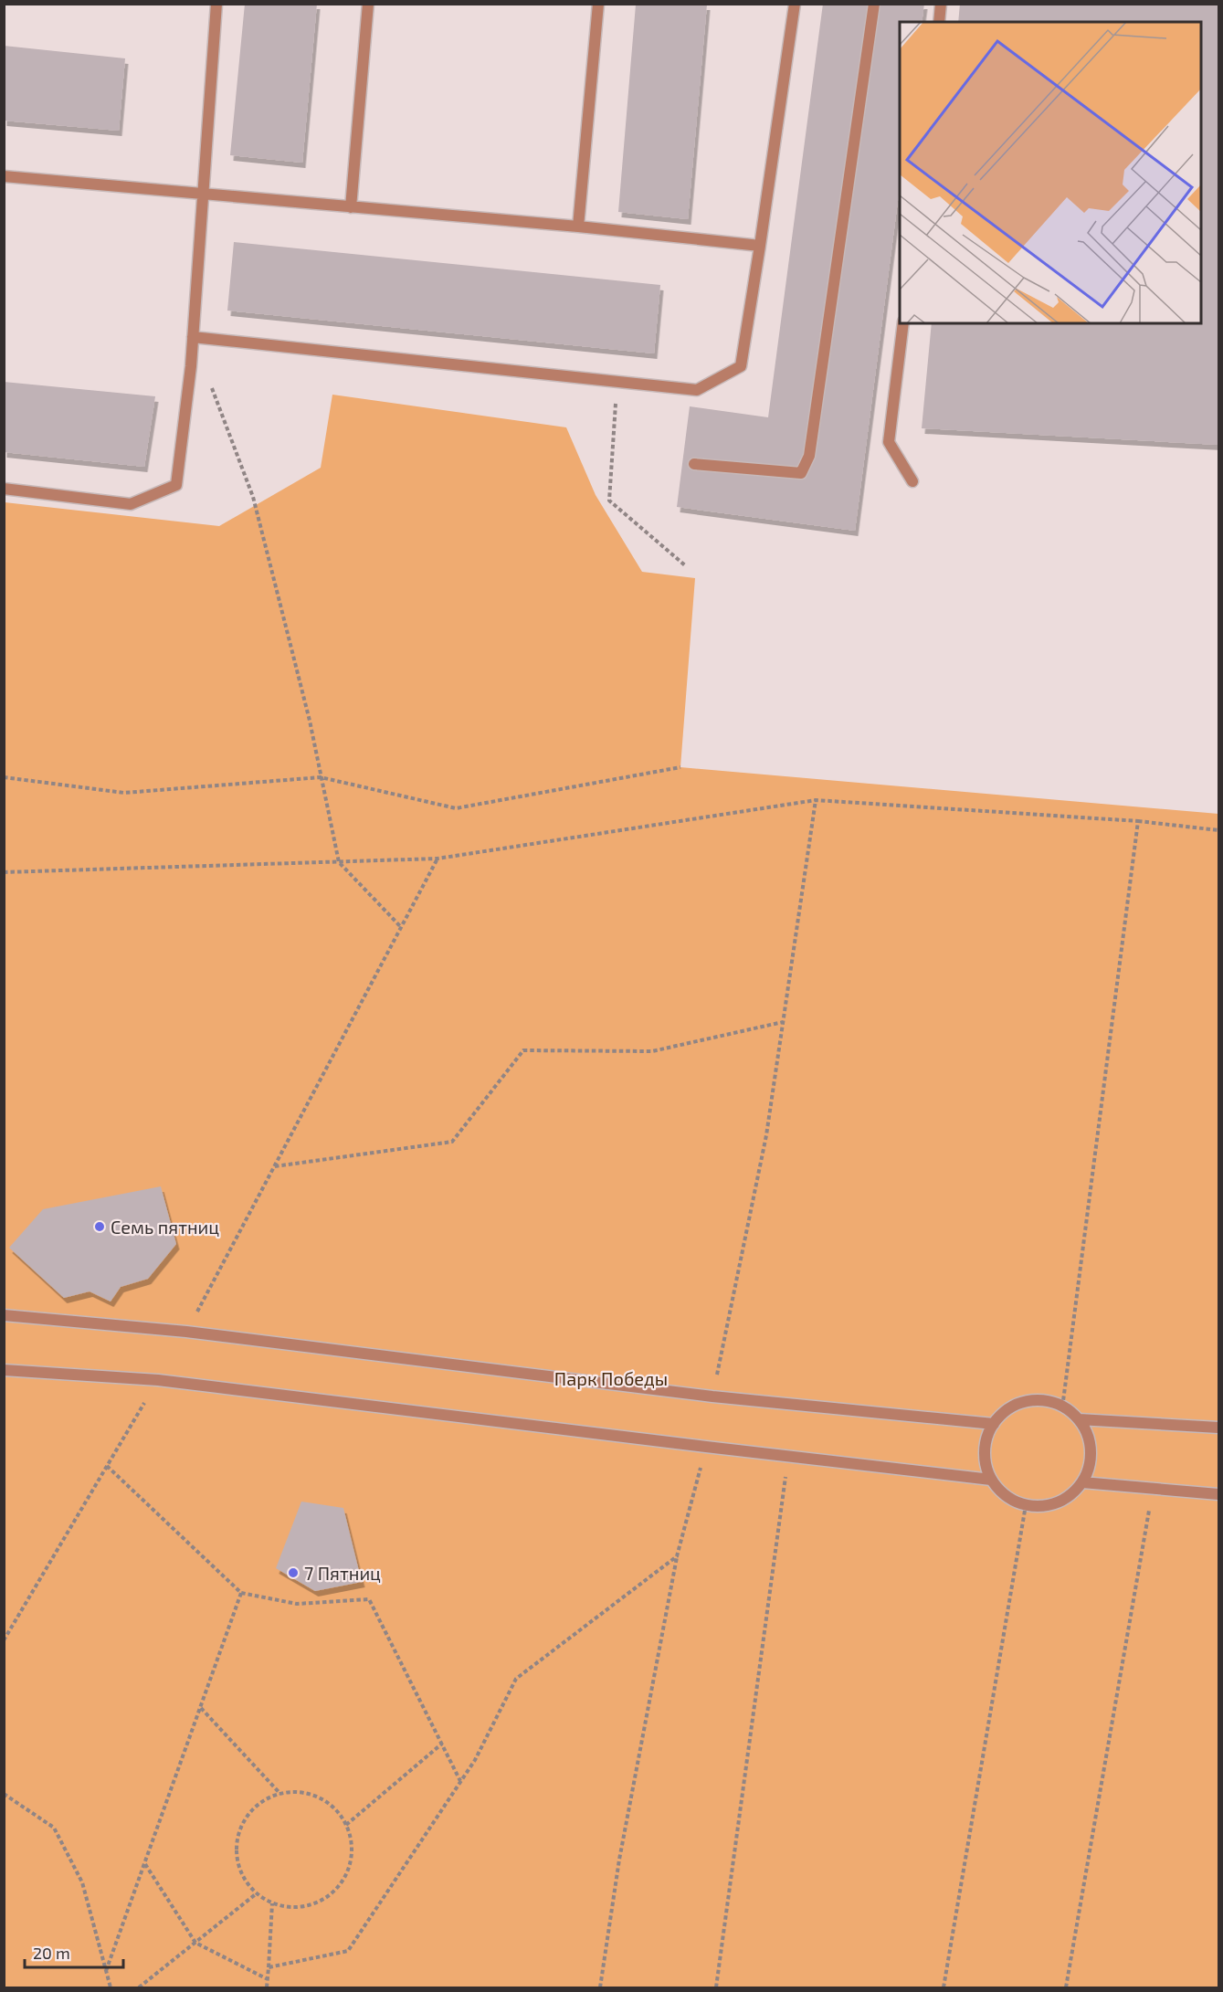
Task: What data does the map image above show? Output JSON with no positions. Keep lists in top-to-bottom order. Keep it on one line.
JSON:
{"parks":["Парк Победы"],"places":["Семь пятниц","7 Пятниц"],"scale_bar":"20 m"}
